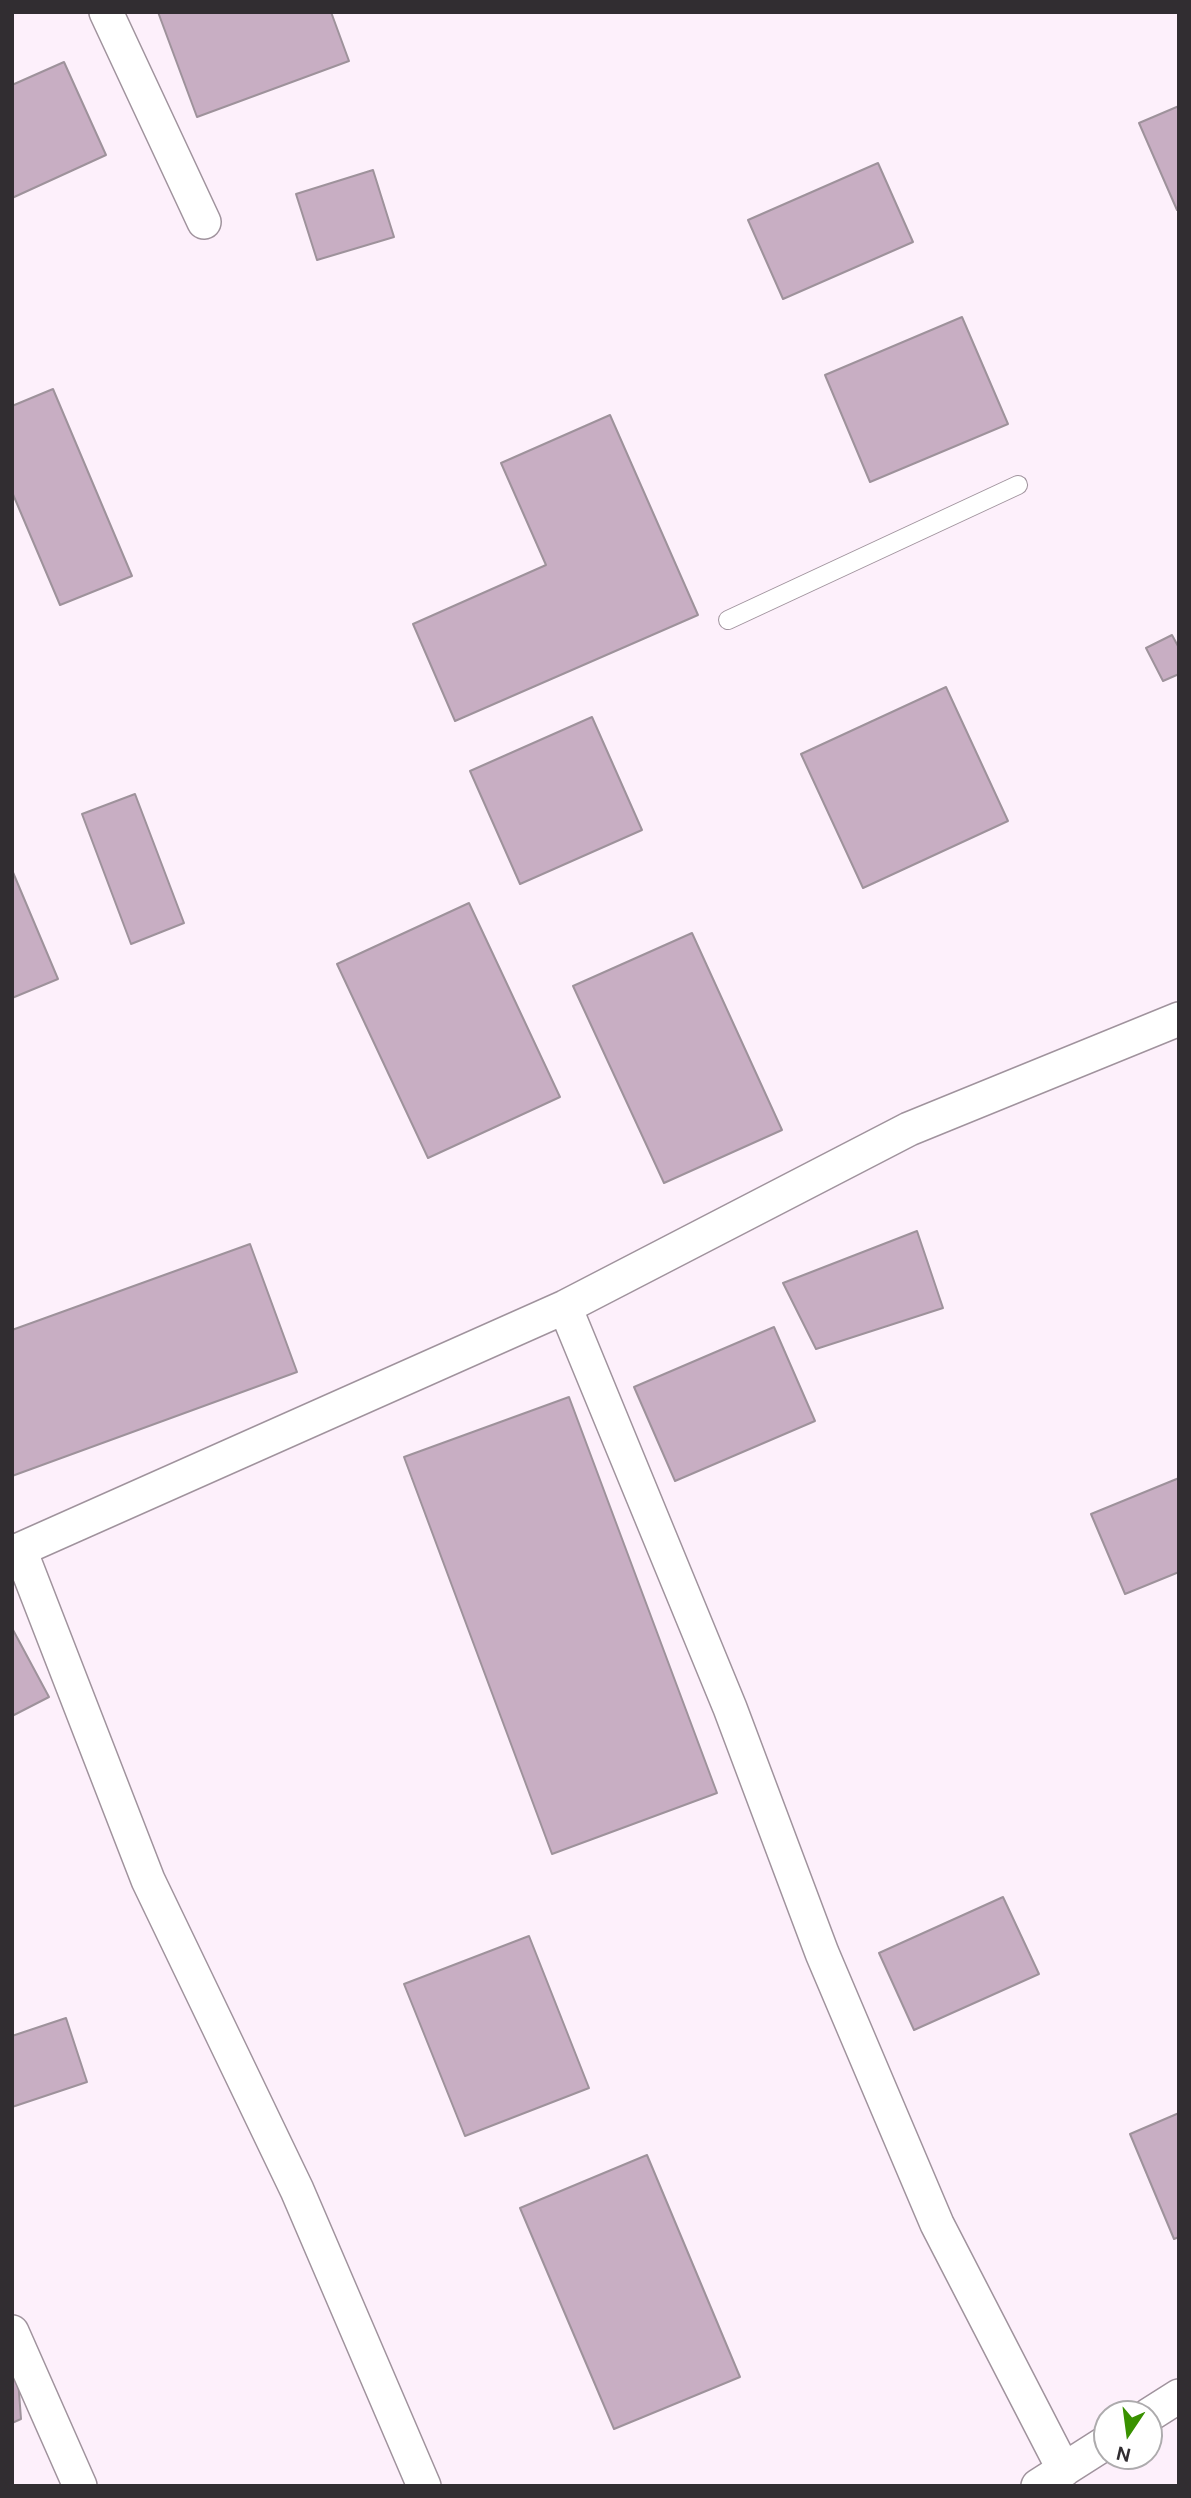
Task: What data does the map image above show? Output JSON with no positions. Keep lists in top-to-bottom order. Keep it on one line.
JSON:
{"north":"bottom"}
